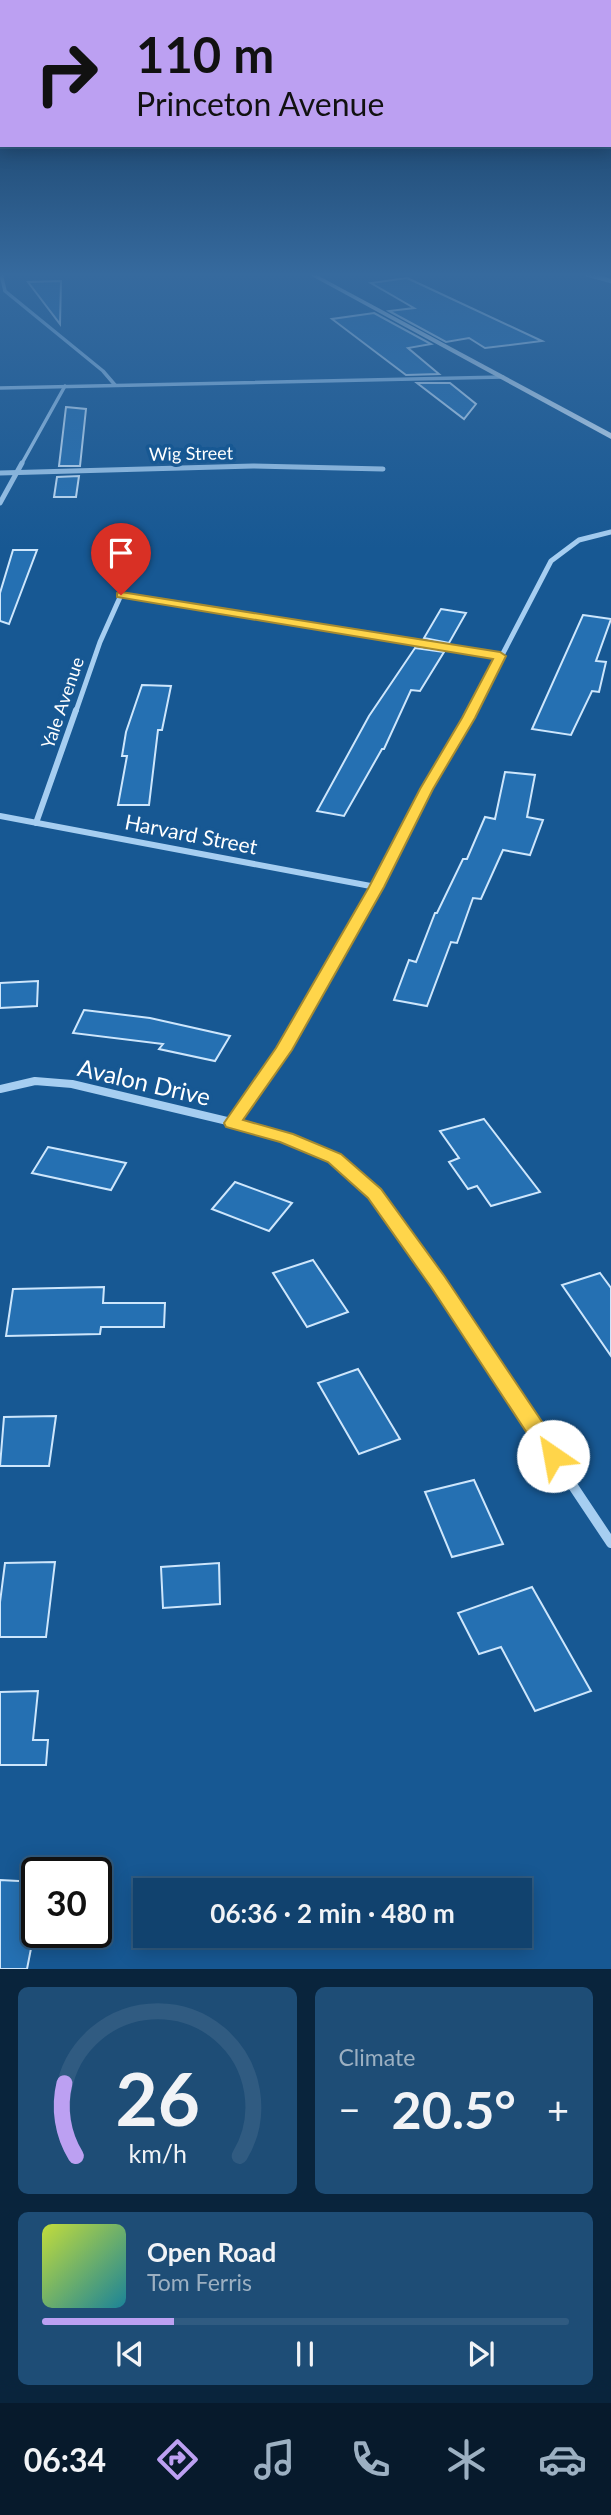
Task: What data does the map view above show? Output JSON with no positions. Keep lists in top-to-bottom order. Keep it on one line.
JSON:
{"streets":{"street":["Wig Street","Yale Avenue","Harvard Street","Avalon Drive"]},"crossings":[["Yale Avenue","Harvard Street"]],"page":{"turn":["110 m","Princeton Avenue"],"limit":"30","trip":"06:36 · 2 min · 480 m","tile":"Climate","heat":["−","20.5°","+"],"song":["Open Road","Tom Ferris"],"tabs":"06:34","gauge":["26","km/h"]}}
